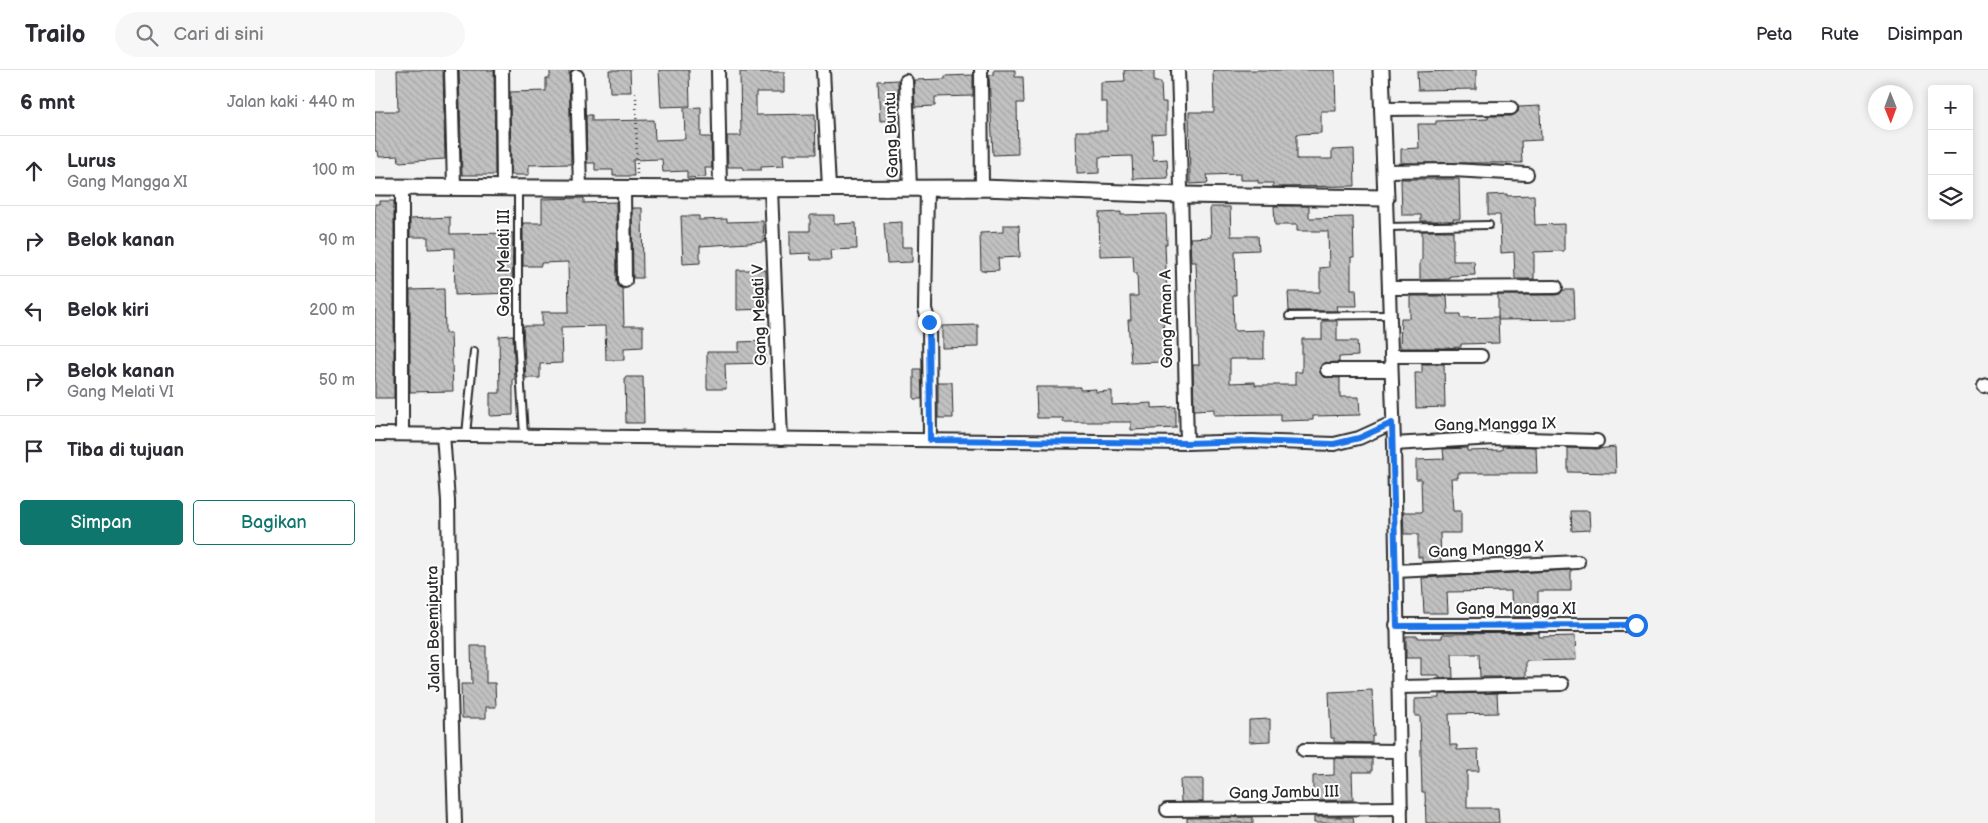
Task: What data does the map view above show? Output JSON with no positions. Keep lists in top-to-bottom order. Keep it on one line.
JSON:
{"streets":{"street":["Gang Buntu","Gang Melati V","Gang Aman A","Gang Mangga IX","Gang Mangga X","Gang Mangga XI","Jalan Boemiputra","Gang Jambu III"],"lane":["Gang Melati III"]},"north":"bottom","page":{"header":"Trailo","search":"Cari di sini","nav":["Peta","Rute","Disimpan"],"heading":["6 mnt","Jalan kaki · 440 m"],"map_buttons":["+","−"],"list":[["Lurus","Gang Mangga XI","100 m"],["Belok kanan","90 m"],["Belok kiri","200 m"],["Belok kanan","Gang Melati VI","50 m"],"Tiba di tujuan"],"buttons":["Simpan","Bagikan"]}}
